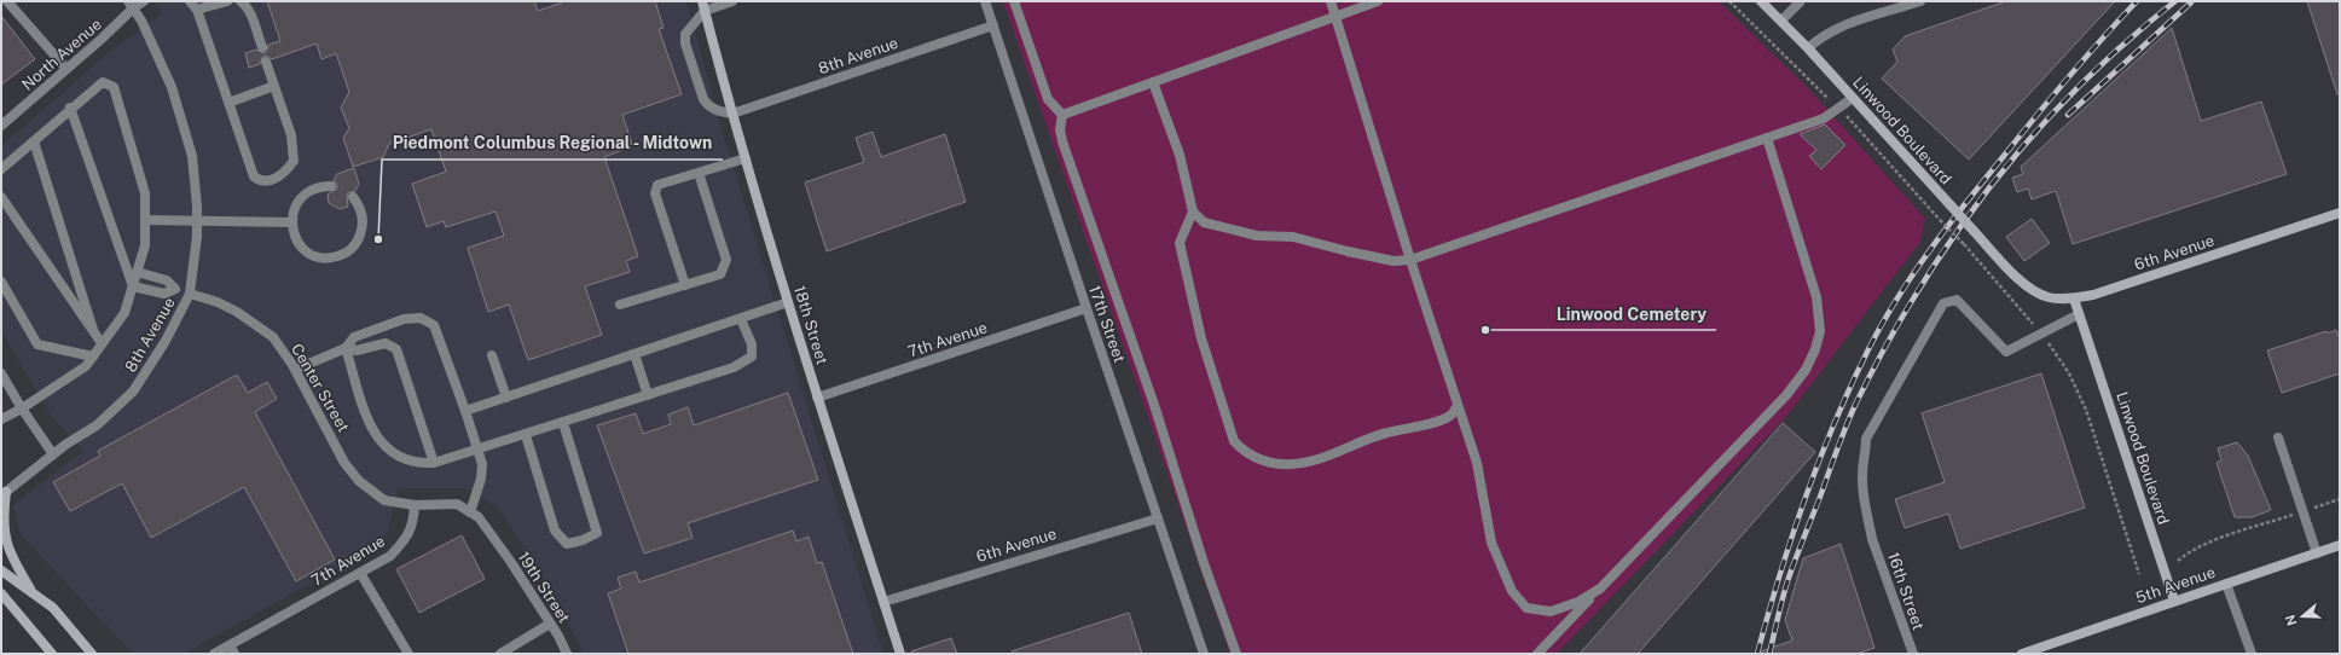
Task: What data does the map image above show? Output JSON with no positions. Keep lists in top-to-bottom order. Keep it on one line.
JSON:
{"streets":{"street":["North Avenue","8th Avenue","Linwood Boulevard","6th Avenue","17th Street","18th Street","7th Avenue","Center Street","5th Avenue","19th Street","16th Street"]},"crossings":[["North Avenue","8th Avenue"],["8th Avenue","17th Street"],["8th Avenue","18th Street"],["8th Avenue","Center Street"],["Linwood Boulevard","6th Avenue"],["Linwood Boulevard","5th Avenue"],["6th Avenue","17th Street"],["6th Avenue","18th Street"],["17th Street","7th Avenue"],["18th Street","7th Avenue"],["7th Avenue","Center Street"]],"places":["Piedmont Columbus Regional - Midtown","Linwood Cemetery"],"north":"left"}
